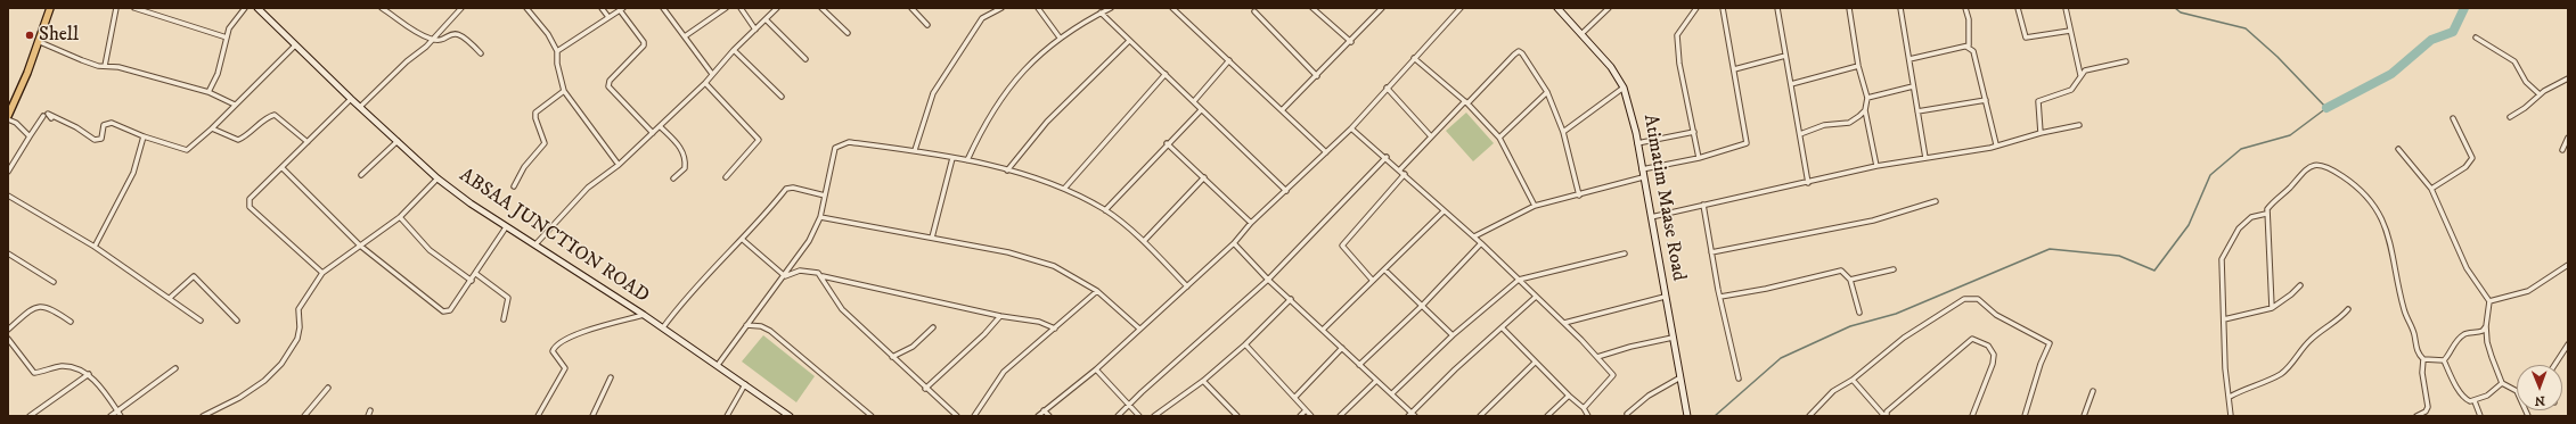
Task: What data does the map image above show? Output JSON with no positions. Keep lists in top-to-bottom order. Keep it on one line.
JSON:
{"streets":{"street":["Atimatim Maase Road","ABSAA JUNCTION ROAD"]},"places":["Shell"],"north":"bottom"}
